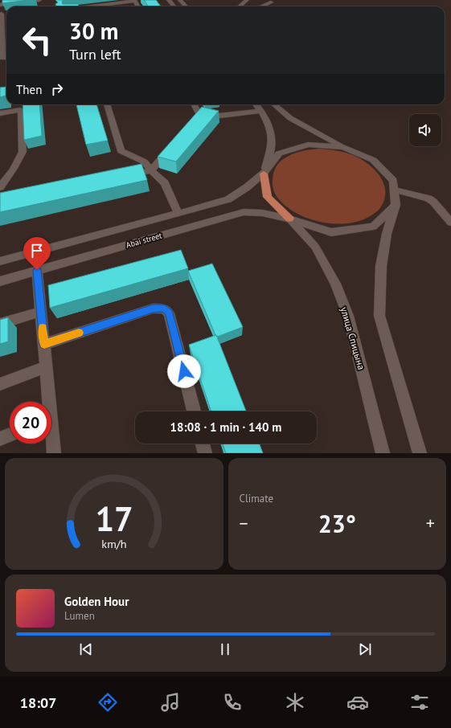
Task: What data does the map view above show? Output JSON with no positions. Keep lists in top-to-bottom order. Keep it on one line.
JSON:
{"streets":{"street":["Abai street","улица Спицына"]},"crossings":[["Abai street","улица Спицына"]],"page":{"turn":["30 m","Turn left"],"then":"Then","limit":"20","trip":"18:08 · 1 min · 140 m","tile":"Climate","heat":["−","23°","+"],"song":["Golden Hour","Lumen"],"tabs":"18:07","gauge":["17","km/h"]}}
